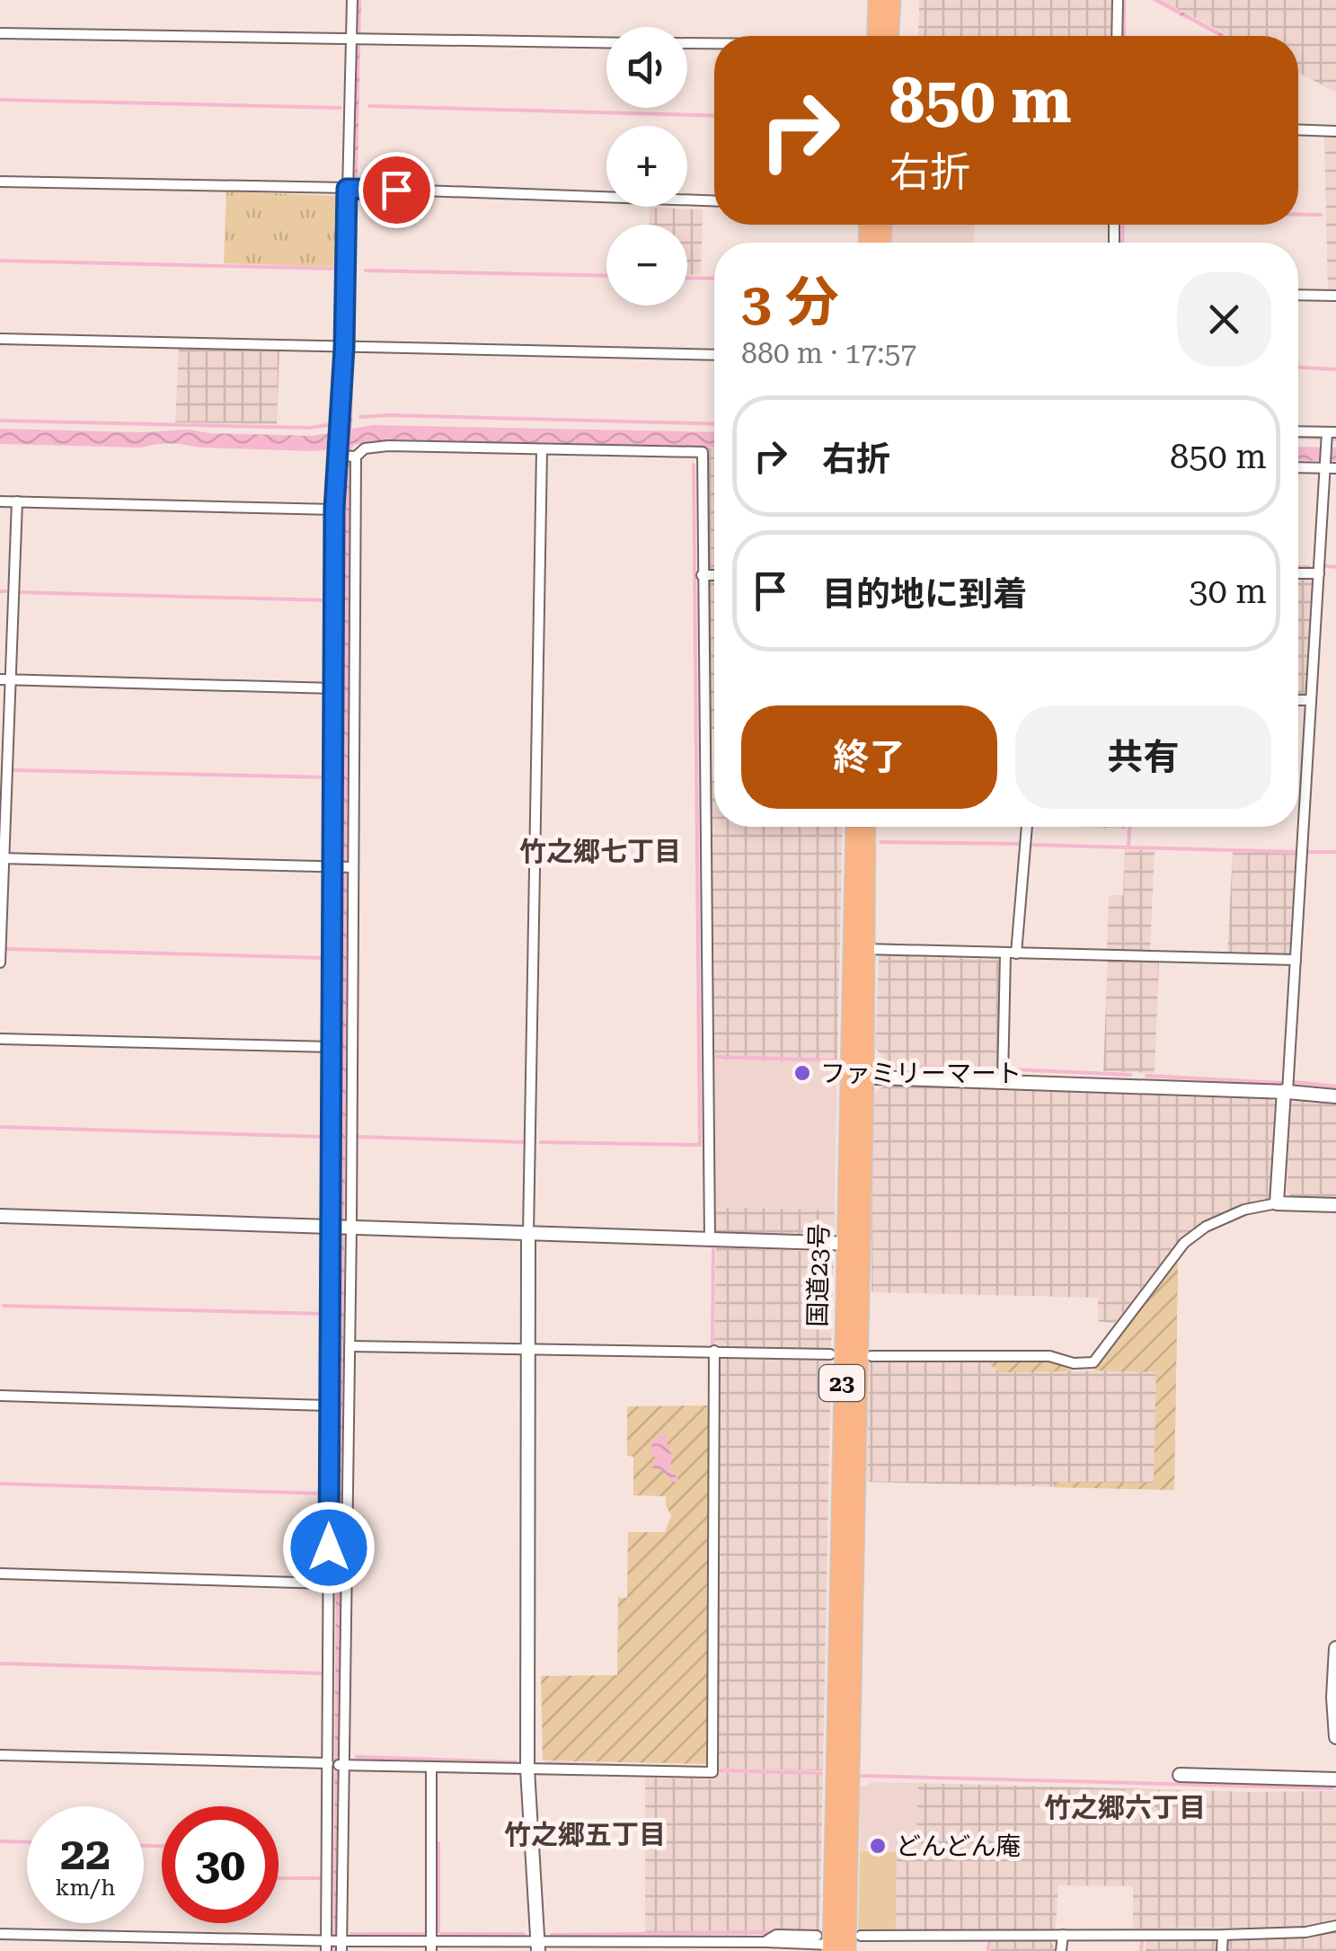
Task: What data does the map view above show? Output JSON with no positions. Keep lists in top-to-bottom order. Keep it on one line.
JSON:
{"streets":{"highway":["国道23号","23"]},"districts":["竹之郷七丁目","竹之郷六丁目","竹之郷五丁目"],"places":["ファミリーマート","どんどん庵"],"page":{"map_buttons":["+","−"],"turn":["850 m","右折"],"heading":["3 分","880 m · 17:57"],"list":[{"name":"右折","value":"850 m"},{"name":"目的地に到着","value":"30 m"}],"buttons":["終了","共有"],"speed":"22 km/h","limit":"30"}}
